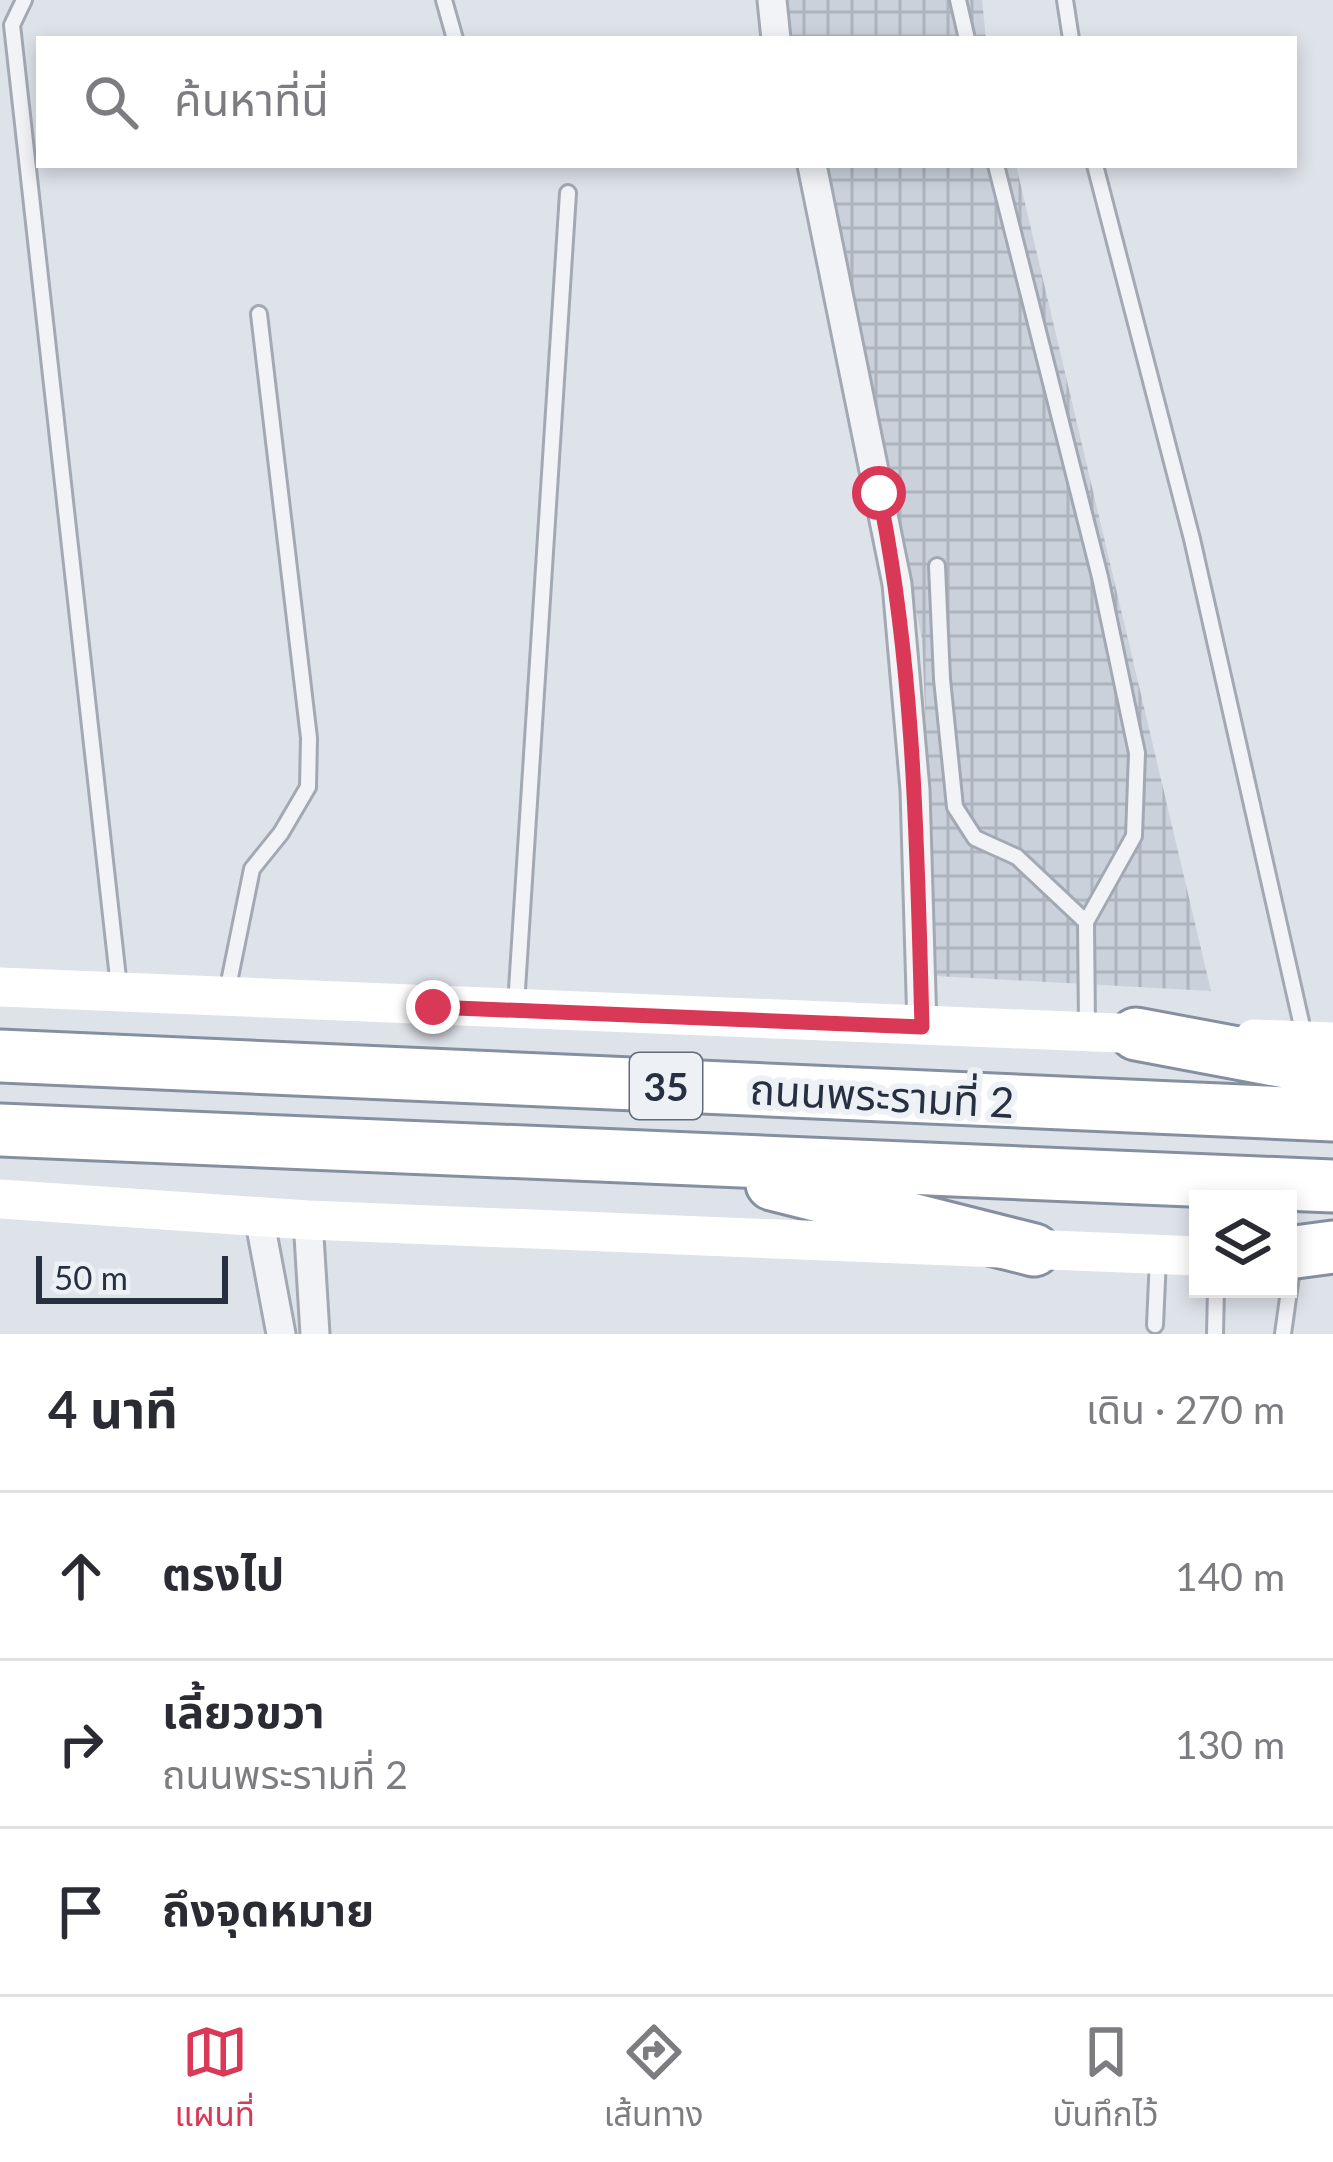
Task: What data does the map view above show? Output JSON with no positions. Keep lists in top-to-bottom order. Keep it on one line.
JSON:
{"streets":{"highway":["35","ถนนพระรามที่ 2"]},"scale_bar":"50 m","page":{"search":"ค้นหาที่นี่","scale":"50 m","heading":["4 นาที","เดิน · 270 m"],"list":[["ตรงไป","140 m"],["เลี้ยวขวา","ถนนพระรามที่ 2","130 m"],"ถึงจุดหมาย"],"nav":["แผนที่","เส้นทาง","บันทึกไว้"]}}
